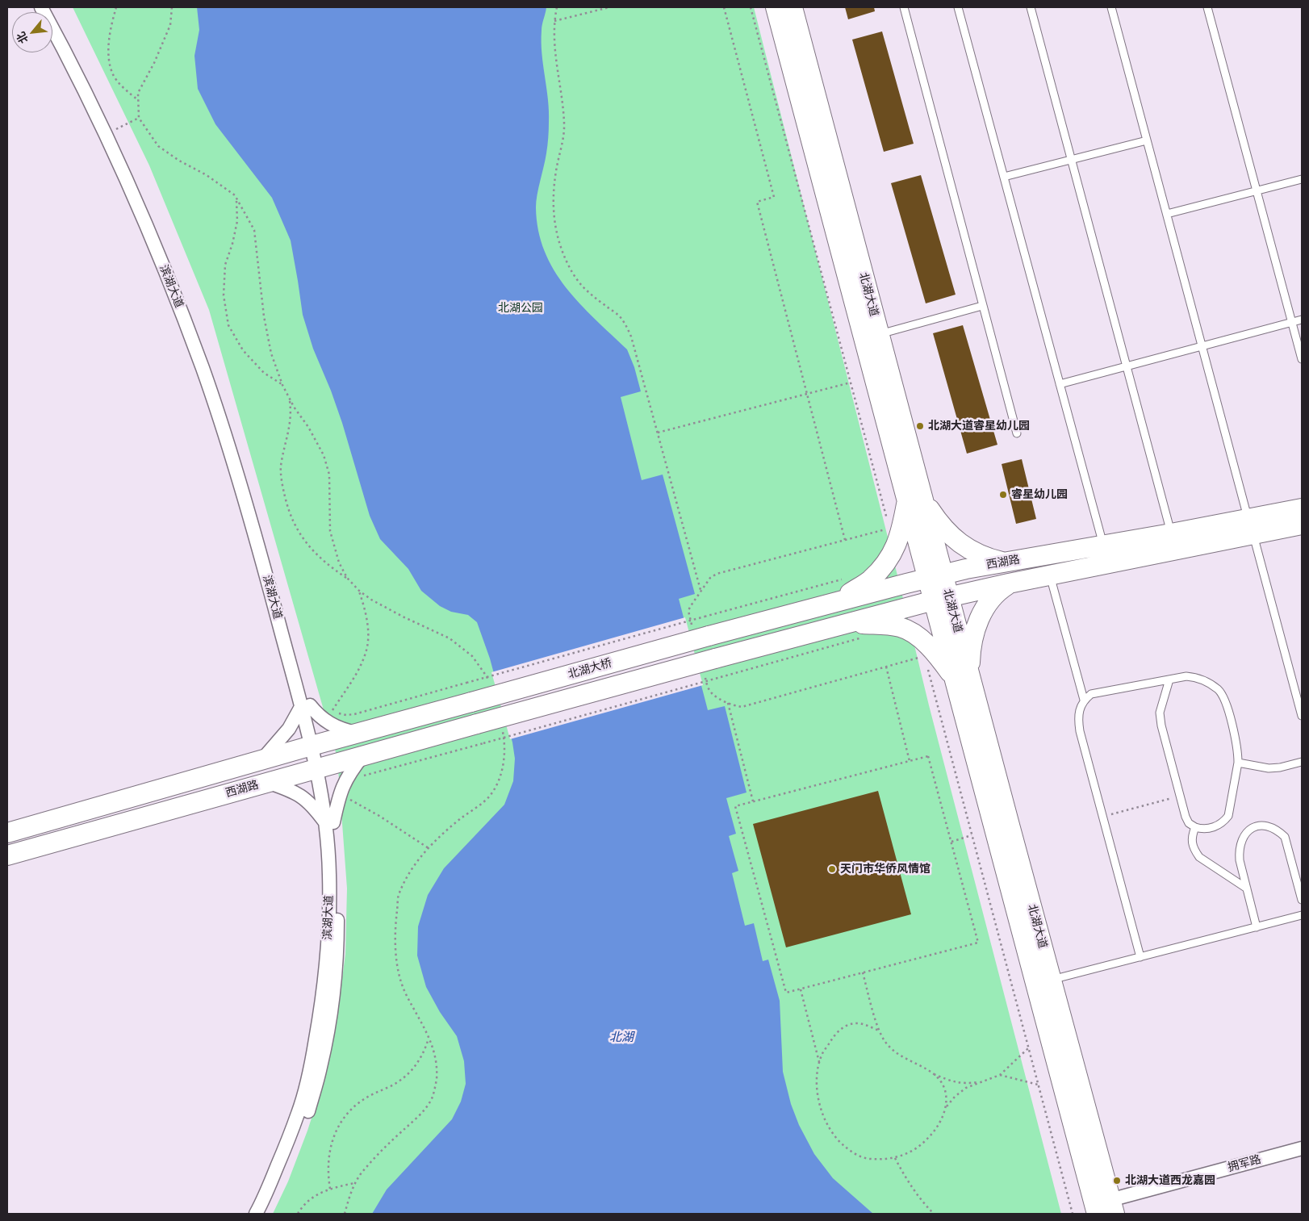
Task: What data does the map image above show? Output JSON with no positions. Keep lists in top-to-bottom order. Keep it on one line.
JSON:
{"streets":{"main road":["北湖大道","西湖路","北湖大桥"],"street":["滨湖大道","拥军路"]},"crossings":[["滨湖大道","西湖路"],["北湖大道","西湖路"],["北湖大道","拥军路"],["西湖路","北湖大桥"]],"water":["北湖"],"parks":["北湖公园"],"places":["北湖大道睿星幼儿园","睿星幼儿园","天门市华侨风情馆","北湖大道西龙嘉园"],"north":"bottom left"}
